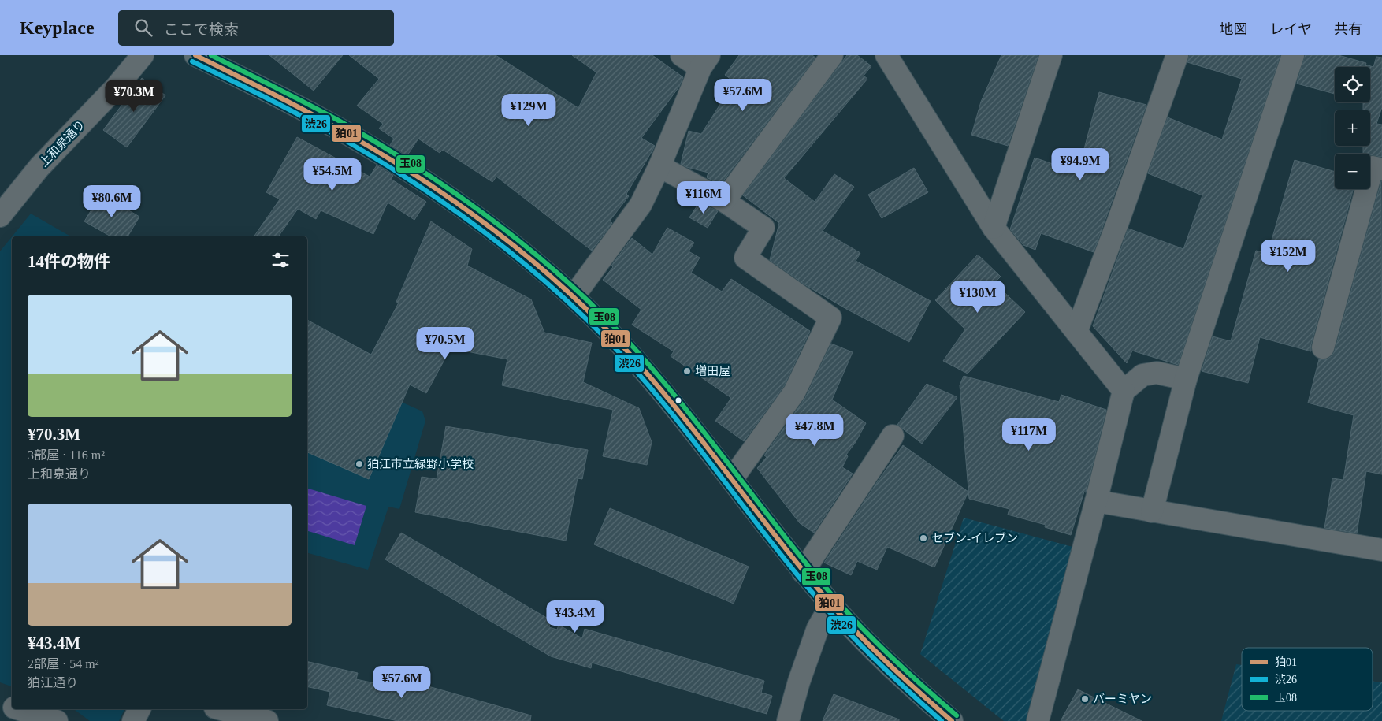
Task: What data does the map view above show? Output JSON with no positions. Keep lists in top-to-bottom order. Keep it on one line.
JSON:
{"streets":{"street":["上和泉通り"]},"places":["増田屋","狛江市立緑野小学校","セブン-イレブン","バーミヤン"],"lines":["transit line 狛01","transit line 玉08","transit line 渋26"],"legend":["狛01","渋26","玉08"],"page":{"header":"Keyplace","search":"ここで検索","nav":["地図","レイヤ","共有"],"map_buttons":["+","−"],"price":["¥57.6M","¥70.3M","¥129M","¥94.9M","¥54.5M","¥116M","¥80.6M","¥152M","¥130M","¥70.5M","¥47.8M","¥117M","¥43.4M","¥57.6M"],"heading":"14件の物件","list":[{"name":"¥70.3M","note":"3部屋 · 116 m² · 上和泉通り"},{"name":"¥43.4M","note":"2部屋 · 54 m² · 狛江通り"}]}}
